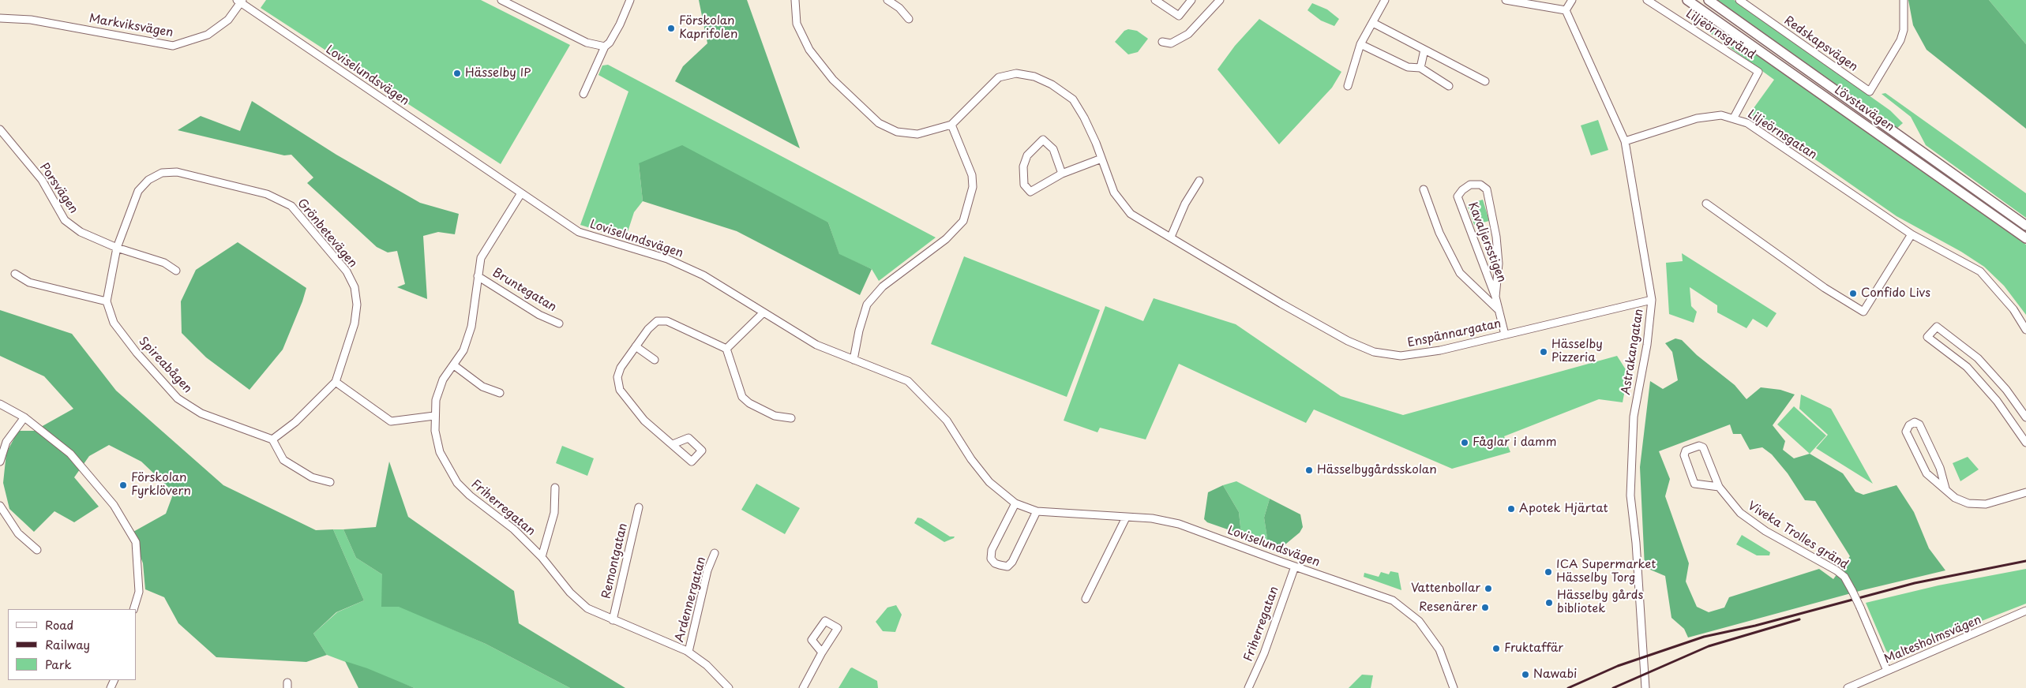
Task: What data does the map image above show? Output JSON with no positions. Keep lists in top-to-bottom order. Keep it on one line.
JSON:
{"streets":{"street":["Markviksvägen","Liljeörnsgränd","Redskapsvägen","Loviselundsvägen","Lövstavägen","Liljeörnsgatan","Porsvägen","Grönbetevägen","Kavaljersstigen","Bruntegatan","Enspännargatan","Astrakangatan","Spireabågen","Friherregatan","Viveka Trolles gränd","Remontgatan","Ardennergatan","Maltesholmsvägen"]},"crossings":[["Markviksvägen","Loviselundsvägen"],["Liljeörnsgränd","Liljeörnsgatan"],["Loviselundsvägen","Friherregatan"],["Liljeörnsgatan","Astrakangatan"],["Porsvägen","Grönbetevägen"],["Porsvägen","Spireabågen"],["Grönbetevägen","Spireabågen"],["Kavaljersstigen","Enspännargatan"],["Bruntegatan","Friherregatan"],["Enspännargatan","Astrakangatan"],["Friherregatan","Remontgatan"],["Friherregatan","Ardennergatan"],["Viveka Trolles gränd","Maltesholmsvägen"]],"places":["Förskolan Kaprifolen","Hässelby IP","Confido Livs","Hässelby Pizzeria","Fåglar i damm","Hässelbygårdsskolan","Förskolan Fyrklövern","Apotek Hjärtat","ICA Supermarket Hässelby Torg","Vattenbollar","Hässelby gårds bibliotek","Resenärer","Fruktaffär","Nawabi"],"legend":["Road","Railway","Park"]}
